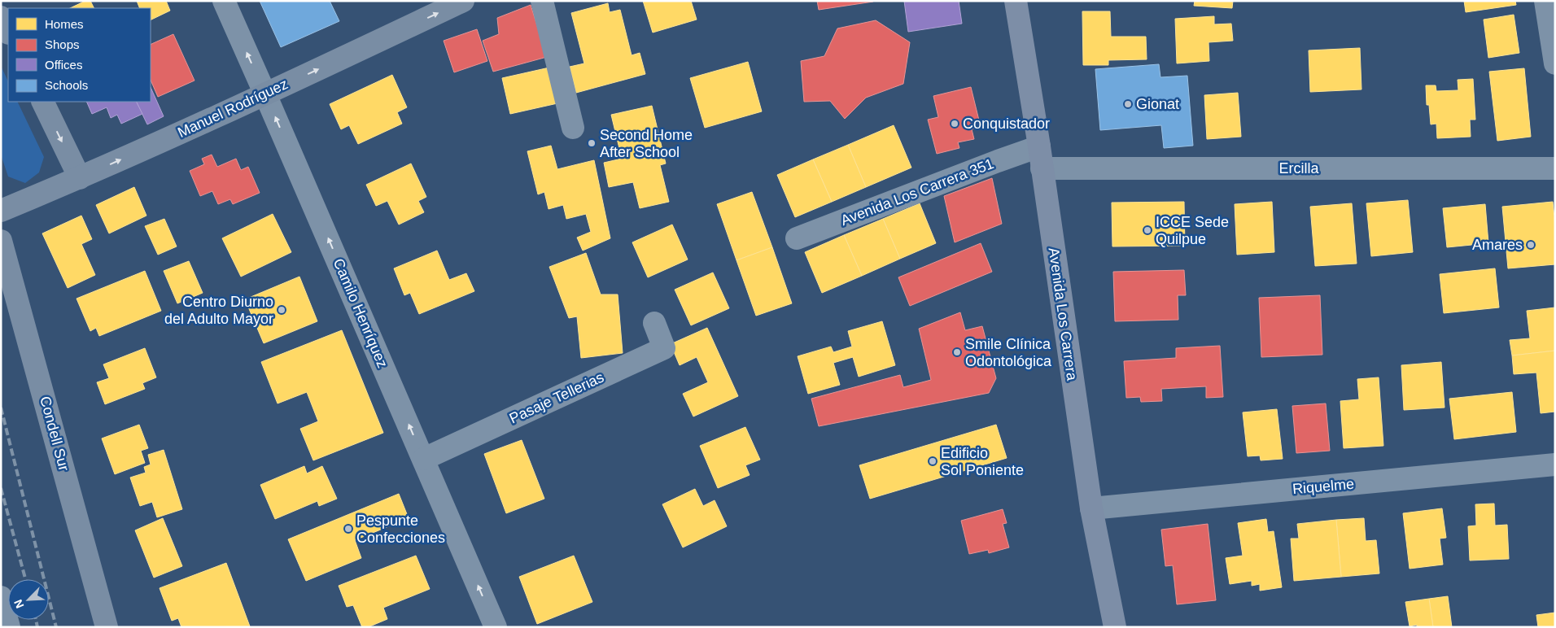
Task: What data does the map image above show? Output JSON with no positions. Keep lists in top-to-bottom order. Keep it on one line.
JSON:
{"streets":{"main road":["Avenida Los Carrera"],"street":["Manuel Rodríguez","Ercilla","Avenida Los Carrera 351","Camilo Henríquez","Pasaje Tellerias","Condell Sur","Riquelme"]},"crossings":[["Manuel Rodríguez","Camilo Henríquez"],["Ercilla","Avenida Los Carrera"],["Avenida Los Carrera 351","Avenida Los Carrera"],["Camilo Henríquez","Pasaje Tellerias"],["Avenida Los Carrera","Riquelme"]],"one_way":["Manuel Rodríguez","Camilo Henríquez"],"places":["Gionat","Conquistador","Second Home After School","ICCE Sede Quilpue","Amares","Centro Diurno del Adulto Mayor","Smile Clínica Odontológica","Edificio Sol Poniente","Pespunte Confecciones"],"legend":["Homes","Shops","Offices","Schools"],"north":"bottom left"}
